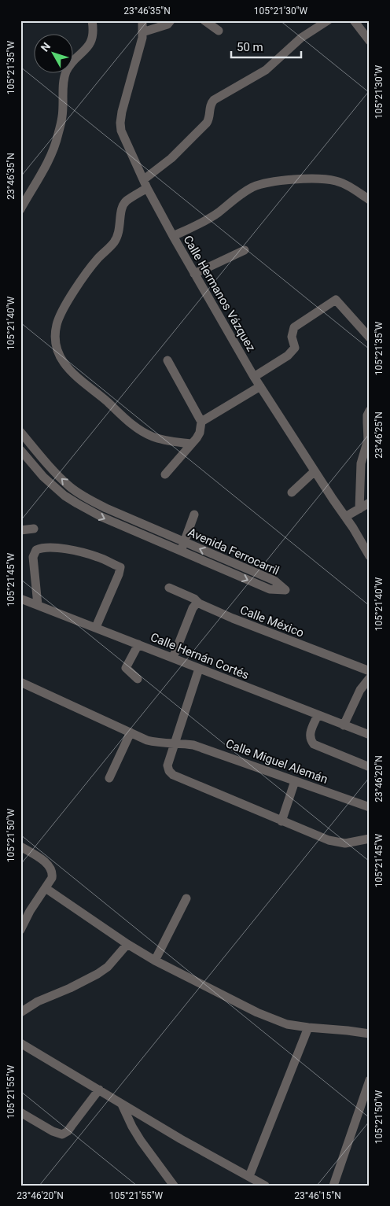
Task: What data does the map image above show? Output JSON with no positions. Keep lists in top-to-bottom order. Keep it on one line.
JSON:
{"streets":{"street":["Calle Hermanos Vázquez","Avenida Ferrocarril","Calle México","Calle Hernán Cortés","Calle Miguel Alemán"]},"scale_bar":"50 m","north":"top left","coordinates":["23°46'35\"N","105°21'30\"W","105°21'35\"W","105°21'40\"W","23°46'25\"N","105°21'45\"W","23°46'20\"N","105°21'50\"W","105°21'55\"W","23°46'15\"N"]}
